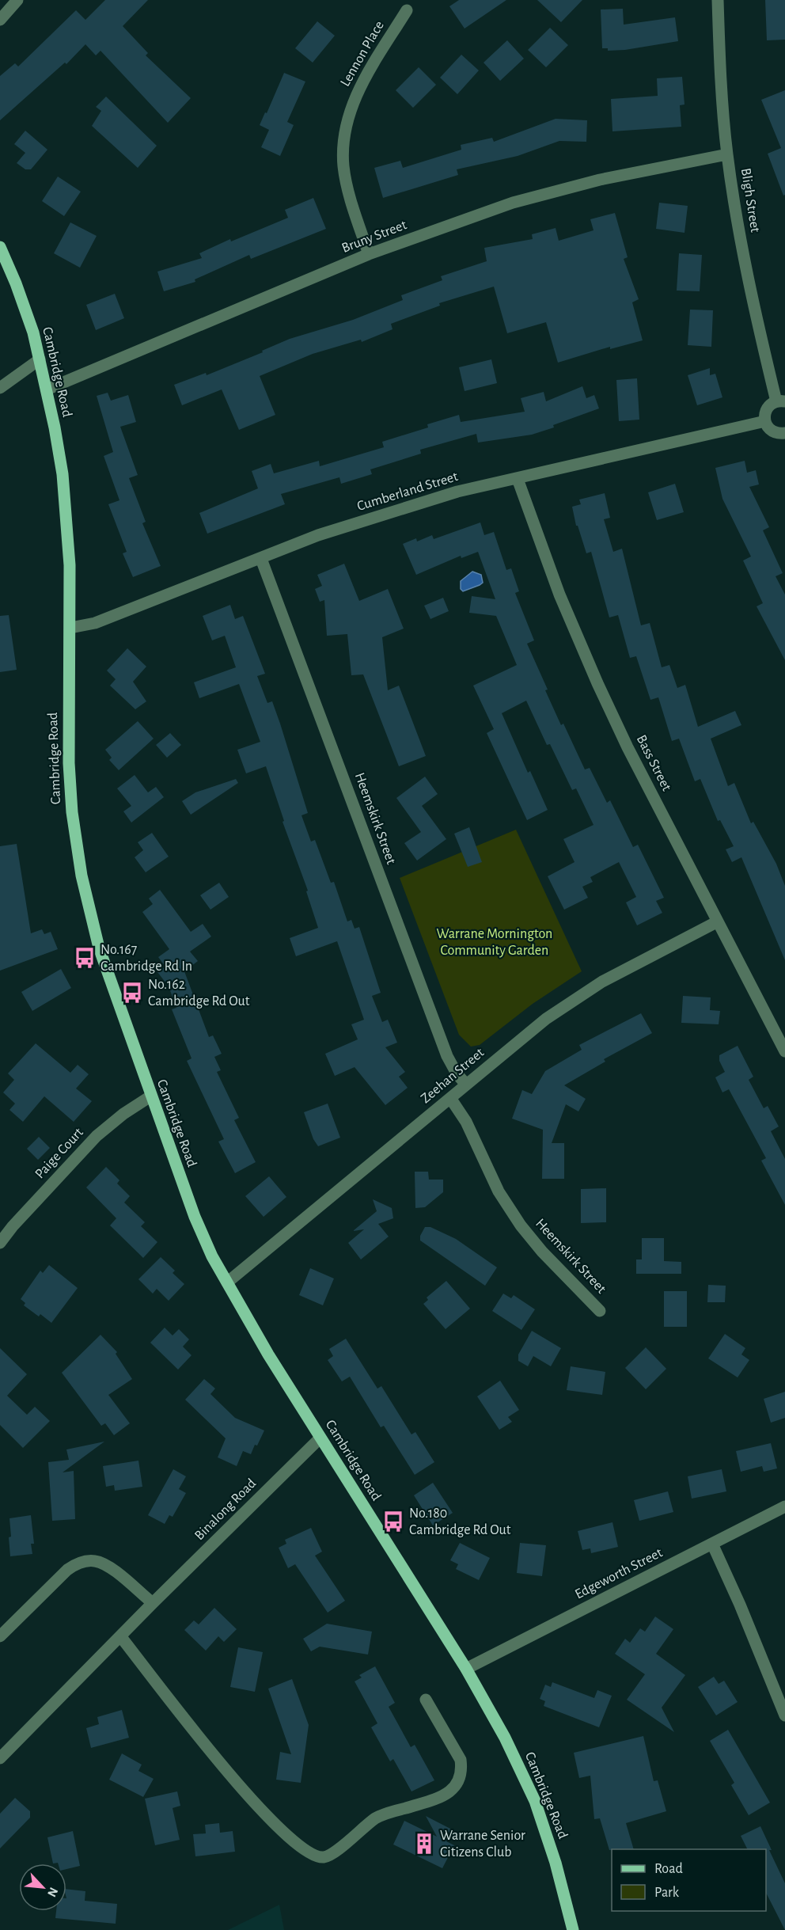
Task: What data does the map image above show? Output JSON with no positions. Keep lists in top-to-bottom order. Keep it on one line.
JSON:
{"streets":{"main road":["Cambridge Road"],"street":["Lennon Place","Bligh Street","Bruny Street","Cumberland Street","Bass Street","Heemskirk Street","Zeehan Street","Paige Court","Binalong Road","Edgeworth Street"]},"crossings":[["Lennon Place","Bruny Street"],["Bligh Street","Bruny Street"],["Bruny Street","Cambridge Road"],["Cambridge Road","Cumberland Street"],["Cambridge Road","Zeehan Street"],["Cambridge Road","Paige Court"],["Cambridge Road","Binalong Road"],["Cambridge Road","Edgeworth Street"],["Cumberland Street","Bass Street"],["Cumberland Street","Heemskirk Street"],["Bass Street","Zeehan Street"],["Heemskirk Street","Zeehan Street"]],"parks":["Warrane Mornington Community Garden"],"places":{"bus stop":["No.167 Cambridge Rd In","No.162 Cambridge Rd Out","No.180 Cambridge Rd Out"],"building":["Warrane Senior Citizens Club"]},"legend":["Road","Park"],"north":"bottom right"}
